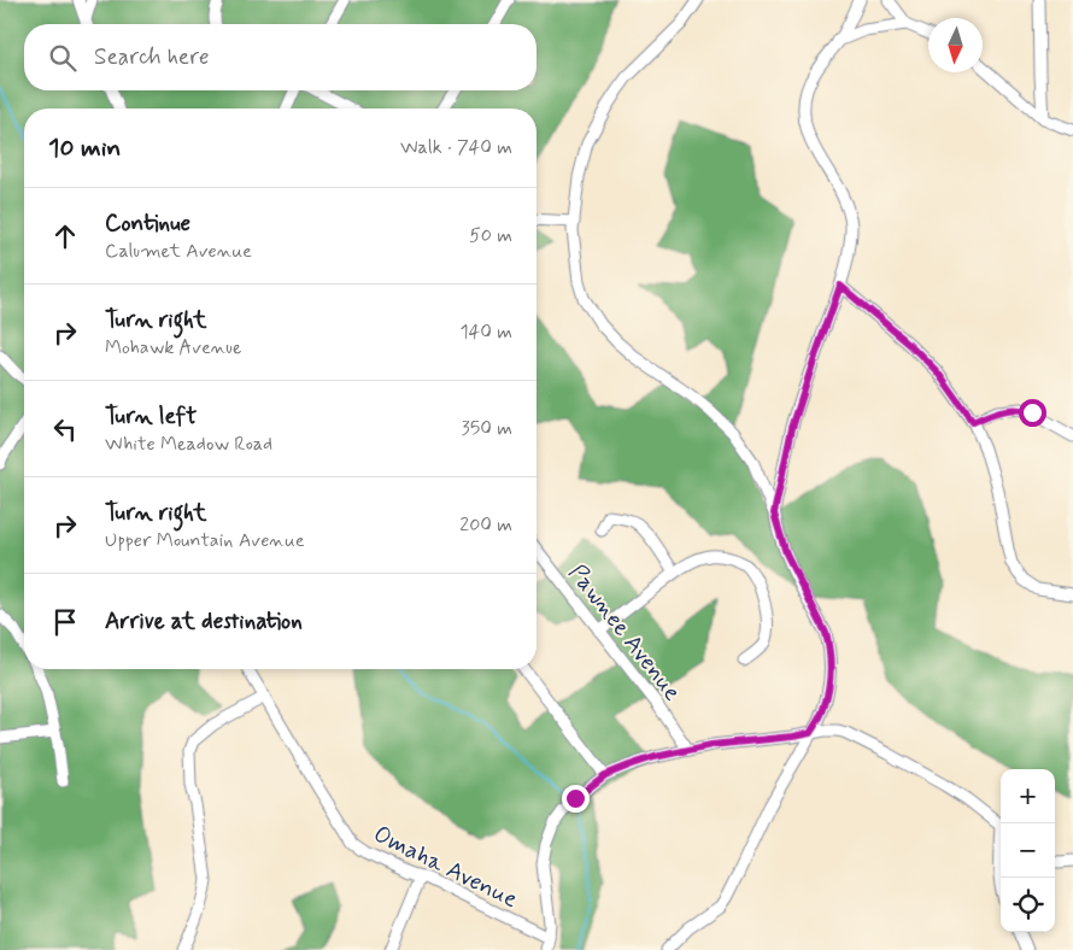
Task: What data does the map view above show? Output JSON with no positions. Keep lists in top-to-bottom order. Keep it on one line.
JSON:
{"streets":{"street":["Pawnee Avenue","Omaha Avenue"]},"north":"bottom","page":{"search":"Search here","heading":["10 min","Walk · 740 m"],"list":[["Continue","Calumet Avenue","50 m"],["Turn right","Mohawk Avenue","140 m"],["Turn left","White Meadow Road","350 m"],["Turn right","Upper Mountain Avenue","200 m"],"Arrive at destination"],"map_buttons":["+","−"]}}
